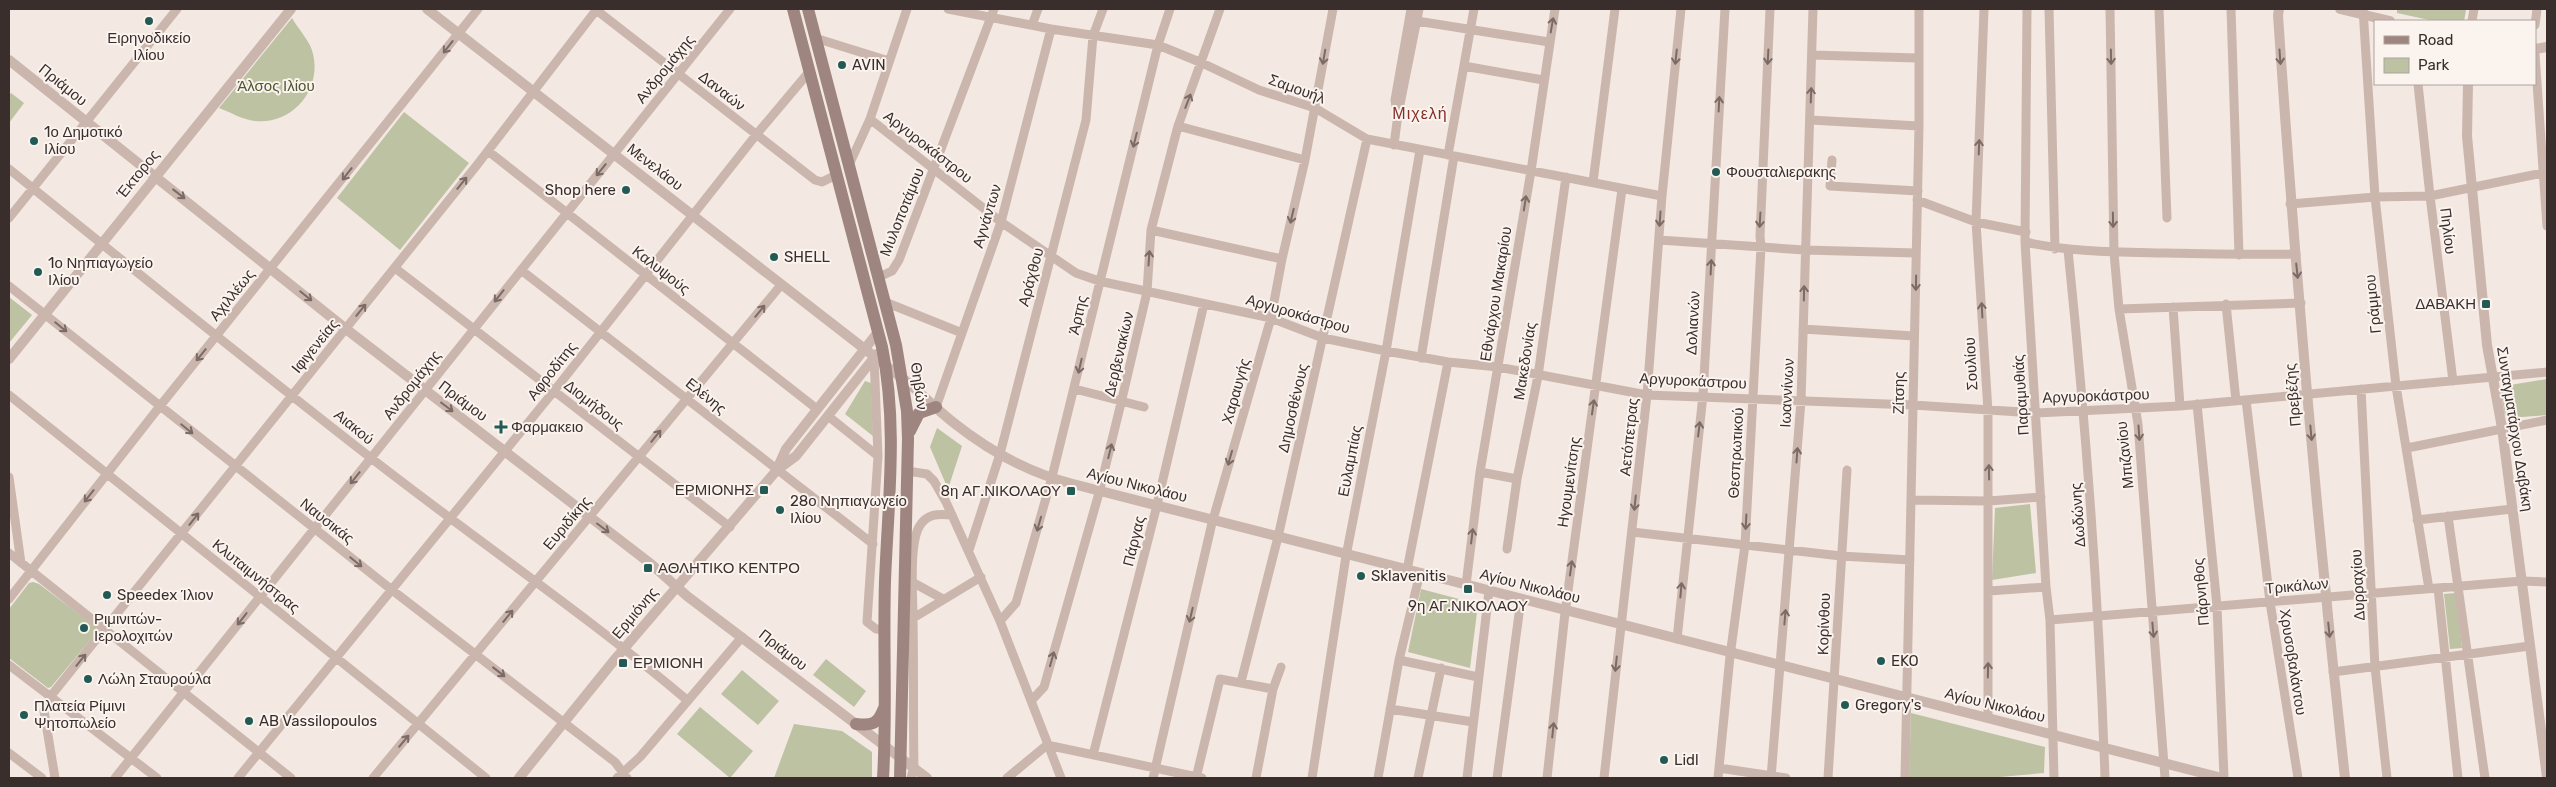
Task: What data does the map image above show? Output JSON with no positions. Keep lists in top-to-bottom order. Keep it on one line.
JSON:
{"streets":{"main road":["Θηβών"],"street":["Ανδρομάχης","Πριάμου","Σαμουήλ","Δαναών","Αργυροκάστρου","Μενελάου","Έκτορος","Μυλοποτάμου","Αγνάντων","Πηλίου","Καλυψούς","Αράχθου","Εθνάρχου Μακαρίου","Αχιλλέως","Γράμμου","Άρτης","Δολιανών","Ιφιγενείας","Δερβενακίων","Μακεδονίας","Σουλίου","Αφροδίτης","Χαραυγής","Ιωαννίνων","Ζίτσης","Παραμυθιάς","Πρεβέζης","Ελένης","Διομήδους","Δημοσθένους","Αιακού","Συνταγματάρχου Δαβάκη","Αετόπετρας","Θεσπρωτικού","Μπιζανίου","Ευλαμπίας","Ηγουμενίτσης","Αγίου Νικολάου","Δωδώνης","Ναυσικάς","Ευριδίκης","Πάργας","Κλυταιμνήστρας","Δυρραχίου","Τρικάλων","Πάρνηθος","Ερμιόνης","Κορίνθου","Χρυσοβαλάντου"]},"crossings":[["Ανδρομάχης","Πριάμου"],["Ανδρομάχης","Δαναών"],["Ανδρομάχης","Μενελάου"],["Ανδρομάχης","Καλυψούς"],["Ανδρομάχης","Ελένης"],["Ανδρομάχης","Διομήδους"],["Ανδρομάχης","Αιακού"],["Ανδρομάχης","Ναυσικάς"],["Ανδρομάχης","Κλυταιμνήστρας"],["Πριάμου","Έκτορος"],["Πριάμου","Αχιλλέως"],["Πριάμου","Ιφιγενείας"],["Πριάμου","Αφροδίτης"],["Πριάμου","Θηβών"],["Πριάμου","Ευριδίκης"],["Πριάμου","Ερμιόνης"],["Σαμουήλ","Μυλοποτάμου"],["Σαμουήλ","Αγνάντων"],["Σαμουήλ","Αράχθου"],["Σαμουήλ","Εθνάρχου Μακαρίου"],["Σαμουήλ","Άρτης"],["Σαμουήλ","Δερβενακίων"],["Σαμουήλ","Μακεδονίας"],["Σαμουήλ","Χαραυγής"],["Σαμουήλ","Δημοσθένους"],["Σαμουήλ","Αετόπετρας"],["Σαμουήλ","Ευλαμπίας"],["Σαμουήλ","Ηγουμενίτσης"],["Δαναών","Ιφιγενείας"],["Δαναών","Αφροδίτης"],["Δαναών","Θηβών"],["Αργυροκάστρου","Μυλοποτάμου"],["Αργυροκάστρου","Αγνάντων"],["Αργυροκάστρου","Πηλίου"],["Αργυροκάστρου","Αράχθου"],["Αργυροκάστρου","Εθνάρχου Μακαρίου"],["Αργυροκάστρου","Γράμμου"],["Αργυροκάστρου","Άρτης"],["Αργυροκάστρου","Δολιανών"],["Αργυροκάστρου","Δερβενακίων"],["Αργυροκάστρου","Μακεδονίας"],["Αργυροκάστρου","Σουλίου"],["Αργυροκάστρου","Χαραυγής"],["Αργυροκάστρου","Ιωαννίνων"],["Αργυροκάστρου","Ζίτσης"],["Αργυροκάστρου","Παραμυθιάς"],["Αργυροκάστρου","Πρεβέζης"],["Αργυροκάστρου","Δημοσθένους"],["Αργυροκάστρου","Συνταγματάρχου Δαβάκη"],["Αργυροκάστρου","Αετόπετρας"],["Αργυροκάστρου","Θεσπρωτικού"],["Αργυροκάστρου","Μπιζανίου"],["Αργυροκάστρου","Ευλαμπίας"],["Αργυροκάστρου","Ηγουμενίτσης"],["Αργυροκάστρου","Δωδώνης"],["Αργυροκάστρου","Πάργας"],["Αργυροκάστρου","Δυρραχίου"],["Αργυροκάστρου","Πάρνηθος"],["Αργυροκάστρου","Χρυσοβαλάντου"],["Μενελάου","Αχιλλέως"],["Μενελάου","Ιφιγενείας"],["Μενελάου","Αφροδίτης"],["Μενελάου","Ευριδίκης"],["Μενελάου","Ερμιόνης"],["Έκτορος","Αιακού"],["Έκτορος","Ναυσικάς"],["Μυλοποτάμου","Θηβών"],["Αγνάντων","Αγίου Νικολάου"],["Καλυψούς","Ιφιγενείας"],["Καλυψούς","Αφροδίτης"],["Καλυψούς","Ευριδίκης"],["Καλυψούς","Ερμιόνης"],["Αράχθου","Αγίου Νικολάου"],["Εθνάρχου Μακαρίου","Αγίου Νικολάου"],["Αχιλλέως","Αιακού"],["Αχιλλέως","Ναυσικάς"],["Αχιλλέως","Κλυταιμνήστρας"],["Γράμμου","Τρικάλων"],["Άρτης","Αγίου Νικολάου"],["Δολιανών","Αγίου Νικολάου"],["Ιφιγενείας","Διομήδους"],["Ιφιγενείας","Αιακού"],["Ιφιγενείας","Ναυσικάς"],["Ιφιγενείας","Κλυταιμνήστρας"],["Δερβενακίων","Αγίου Νικολάου"],["Σουλίου","Αγίου Νικολάου"],["Αφροδίτης","Θηβών"],["Αφροδίτης","Ελένης"],["Αφροδίτης","Διομήδους"],["Αφροδίτης","Αιακού"],["Αφροδίτης","Ναυσικάς"],["Αφροδίτης","Κλυταιμνήστρας"],["Θηβών","Αγίου Νικολάου"],["Θηβών","Ερμιόνης"],["Χαραυγής","Αγίου Νικολάου"],["Ιωαννίνων","Αγίου Νικολάου"],["Ζίτσης","Αγίου Νικολάου"],["Παραμυθιάς","Αγίου Νικολάου"],["Παραμυθιάς","Τρικάλων"],["Πρεβέζης","Τρικάλων"],["Ελένης","Ευριδίκης"],["Ελένης","Ερμιόνης"],["Διομήδους","Ευριδίκης"],["Διομήδους","Ερμιόνης"],["Δημοσθένους","Αγίου Νικολάου"],["Αιακού","Ευριδίκης"],["Αιακού","Ερμιόνης"],["Συνταγματάρχου Δαβάκη","Τρικάλων"],["Αετόπετρας","Αγίου Νικολάου"],["Θεσπρωτικού","Αγίου Νικολάου"],["Μπιζανίου","Αγίου Νικολάου"],["Μπιζανίου","Τρικάλων"],["Ευλαμπίας","Αγίου Νικολάου"],["Ηγουμενίτσης","Αγίου Νικολάου"],["Αγίου Νικολάου","Δωδώνης"],["Αγίου Νικολάου","Πάργας"],["Αγίου Νικολάου","Πάρνηθος"],["Αγίου Νικολάου","Κορίνθου"],["Δωδώνης","Τρικάλων"],["Ναυσικάς","Ευριδίκης"],["Ναυσικάς","Ερμιόνης"],["Ευριδίκης","Κλυταιμνήστρας"],["Δυρραχίου","Τρικάλων"],["Τρικάλων","Πάρνηθος"],["Τρικάλων","Χρυσοβαλάντου"]],"one_way":["Ανδρομάχης","Πριάμου","Αχιλλέως","Άρτης","Δολιανών","Ιφιγενείας","Δερβενακίων","Χαραυγής","Ιωαννίνων","Θεσπρωτικού","Ναυσικάς","Ευριδίκης"],"districts":["Μιχελή"],"parks":["Άλσος Ιλίου"],"places":{"other":["Ειρηνοδικείο Ιλίου","AVIN","1ο Δημοτικό Ιλίου","Φουσταλιερακης","Shop here","SHELL","1ο Νηπιαγωγείο Ιλίου","28ο Νηπιαγωγείο Ιλίου","Sklavenitis","Speedex Ίλιον","Ριμινιτών- Ιερολοχιτών","EKO","Λώλη Σταυρούλα","Gregory's","Πλατεία Ρίμινι Ψητοπωλείο","AB Vassilopoulos","Lidl"],"transit":["ΔΑΒΑΚΗ","ΕΡΜΙΟΝΗΣ","8η ΑΓ.ΝΙΚΟΛΑΟΥ","ΑΘΛΗΤΙΚΟ ΚΕΝΤΡΟ","9η ΑΓ.ΝΙΚΟΛΑΟΥ","ΕΡΜΙΟΝΗ"],"health":["Φαρμακειο"]},"legend":["Road","Park"]}
